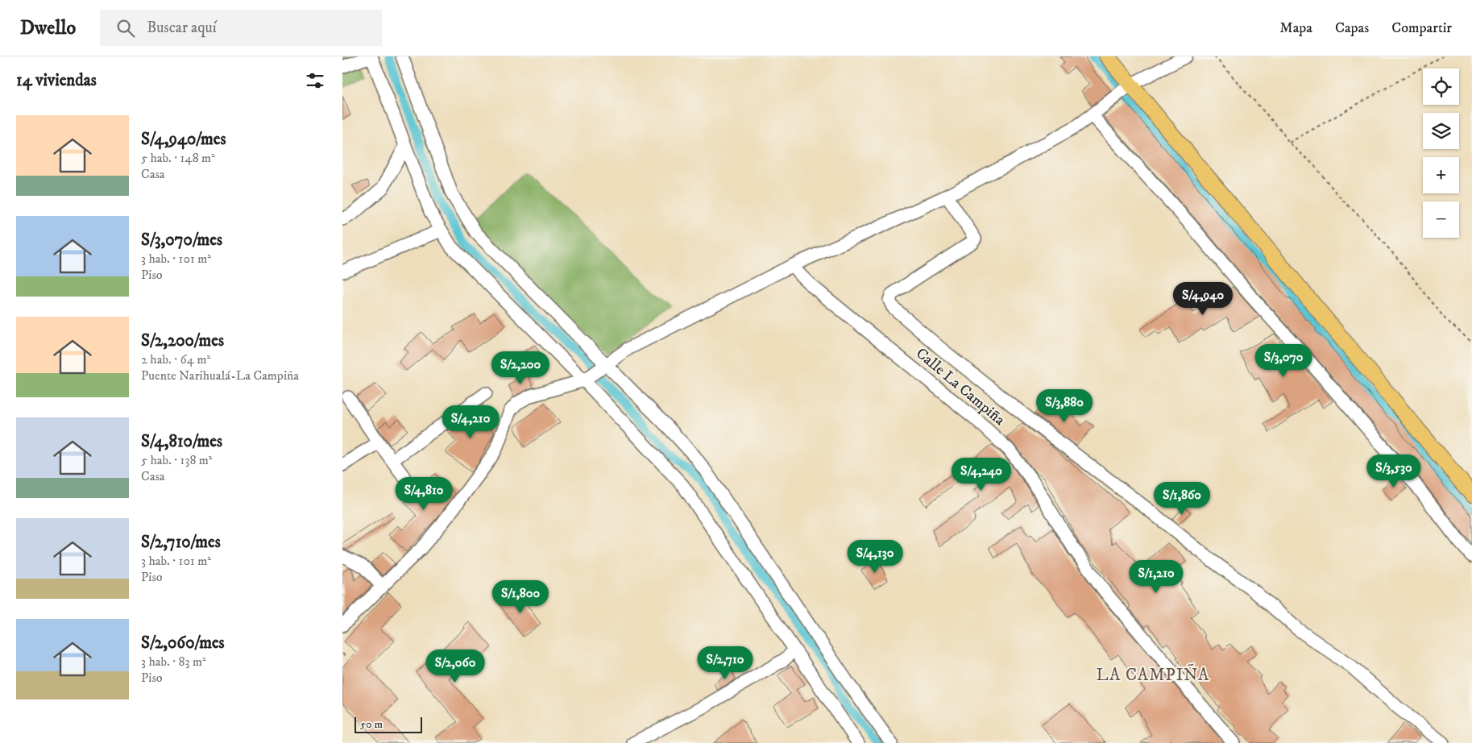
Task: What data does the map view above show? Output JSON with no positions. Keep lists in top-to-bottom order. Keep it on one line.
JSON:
{"streets":{"street":["Calle La Campiña"]},"districts":["LA CAMPIÑA"],"scale_bar":"50 m","page":{"header":"Dwello","search":"Buscar aquí","nav":["Mapa","Capas","Compartir"],"heading":"14 viviendas","map_buttons":["+","−"],"list":[{"name":"S/4,940/mes","note":"5 hab. · 148 m² · Casa"},{"name":"S/3,070/mes","note":"3 hab. · 101 m² · Piso"},{"name":"S/2,200/mes","note":"2 hab. · 64 m² · Puente Narihualá-La Campiña"},{"name":"S/4,810/mes","note":"5 hab. · 138 m² · Casa"},{"name":"S/2,710/mes","note":"3 hab. · 101 m² · Piso"},{"name":"S/2,060/mes","note":"3 hab. · 83 m² · Piso"}],"price":["S/4,940","S/3,070","S/2,200","S/3,880","S/4,210","S/3,530","S/4,240","S/4,810","S/1,860","S/4,130","S/1,210","S/1,800","S/2,710","S/2,060"],"scale":"50 m"}}
